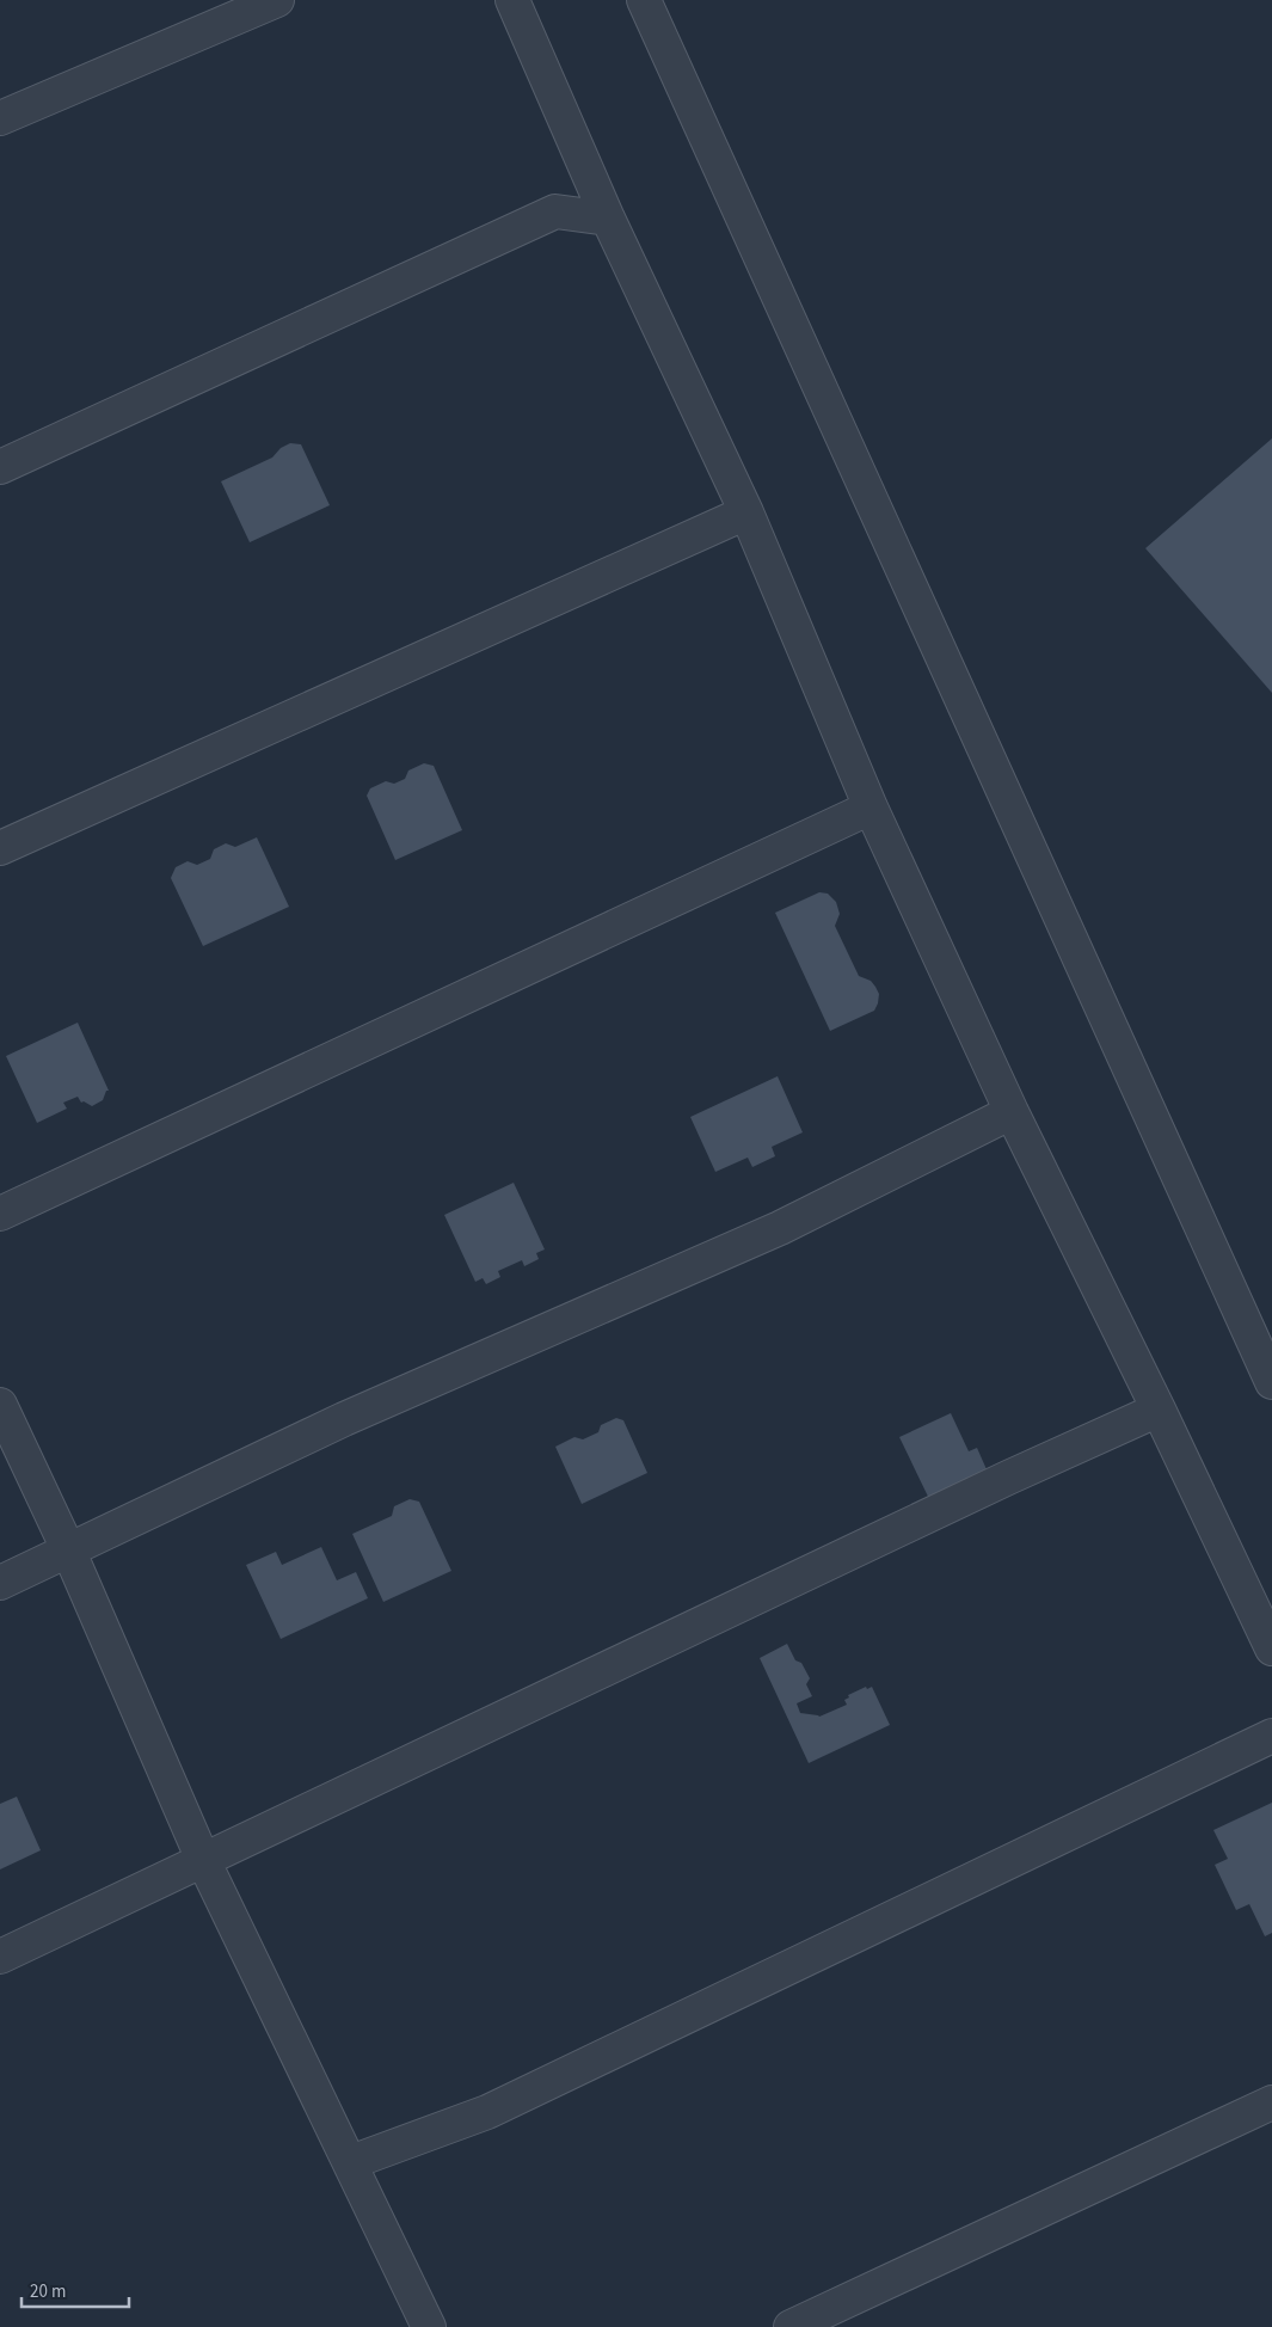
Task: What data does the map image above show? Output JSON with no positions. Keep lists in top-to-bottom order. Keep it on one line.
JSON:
{"scale_bar":"20 m"}
